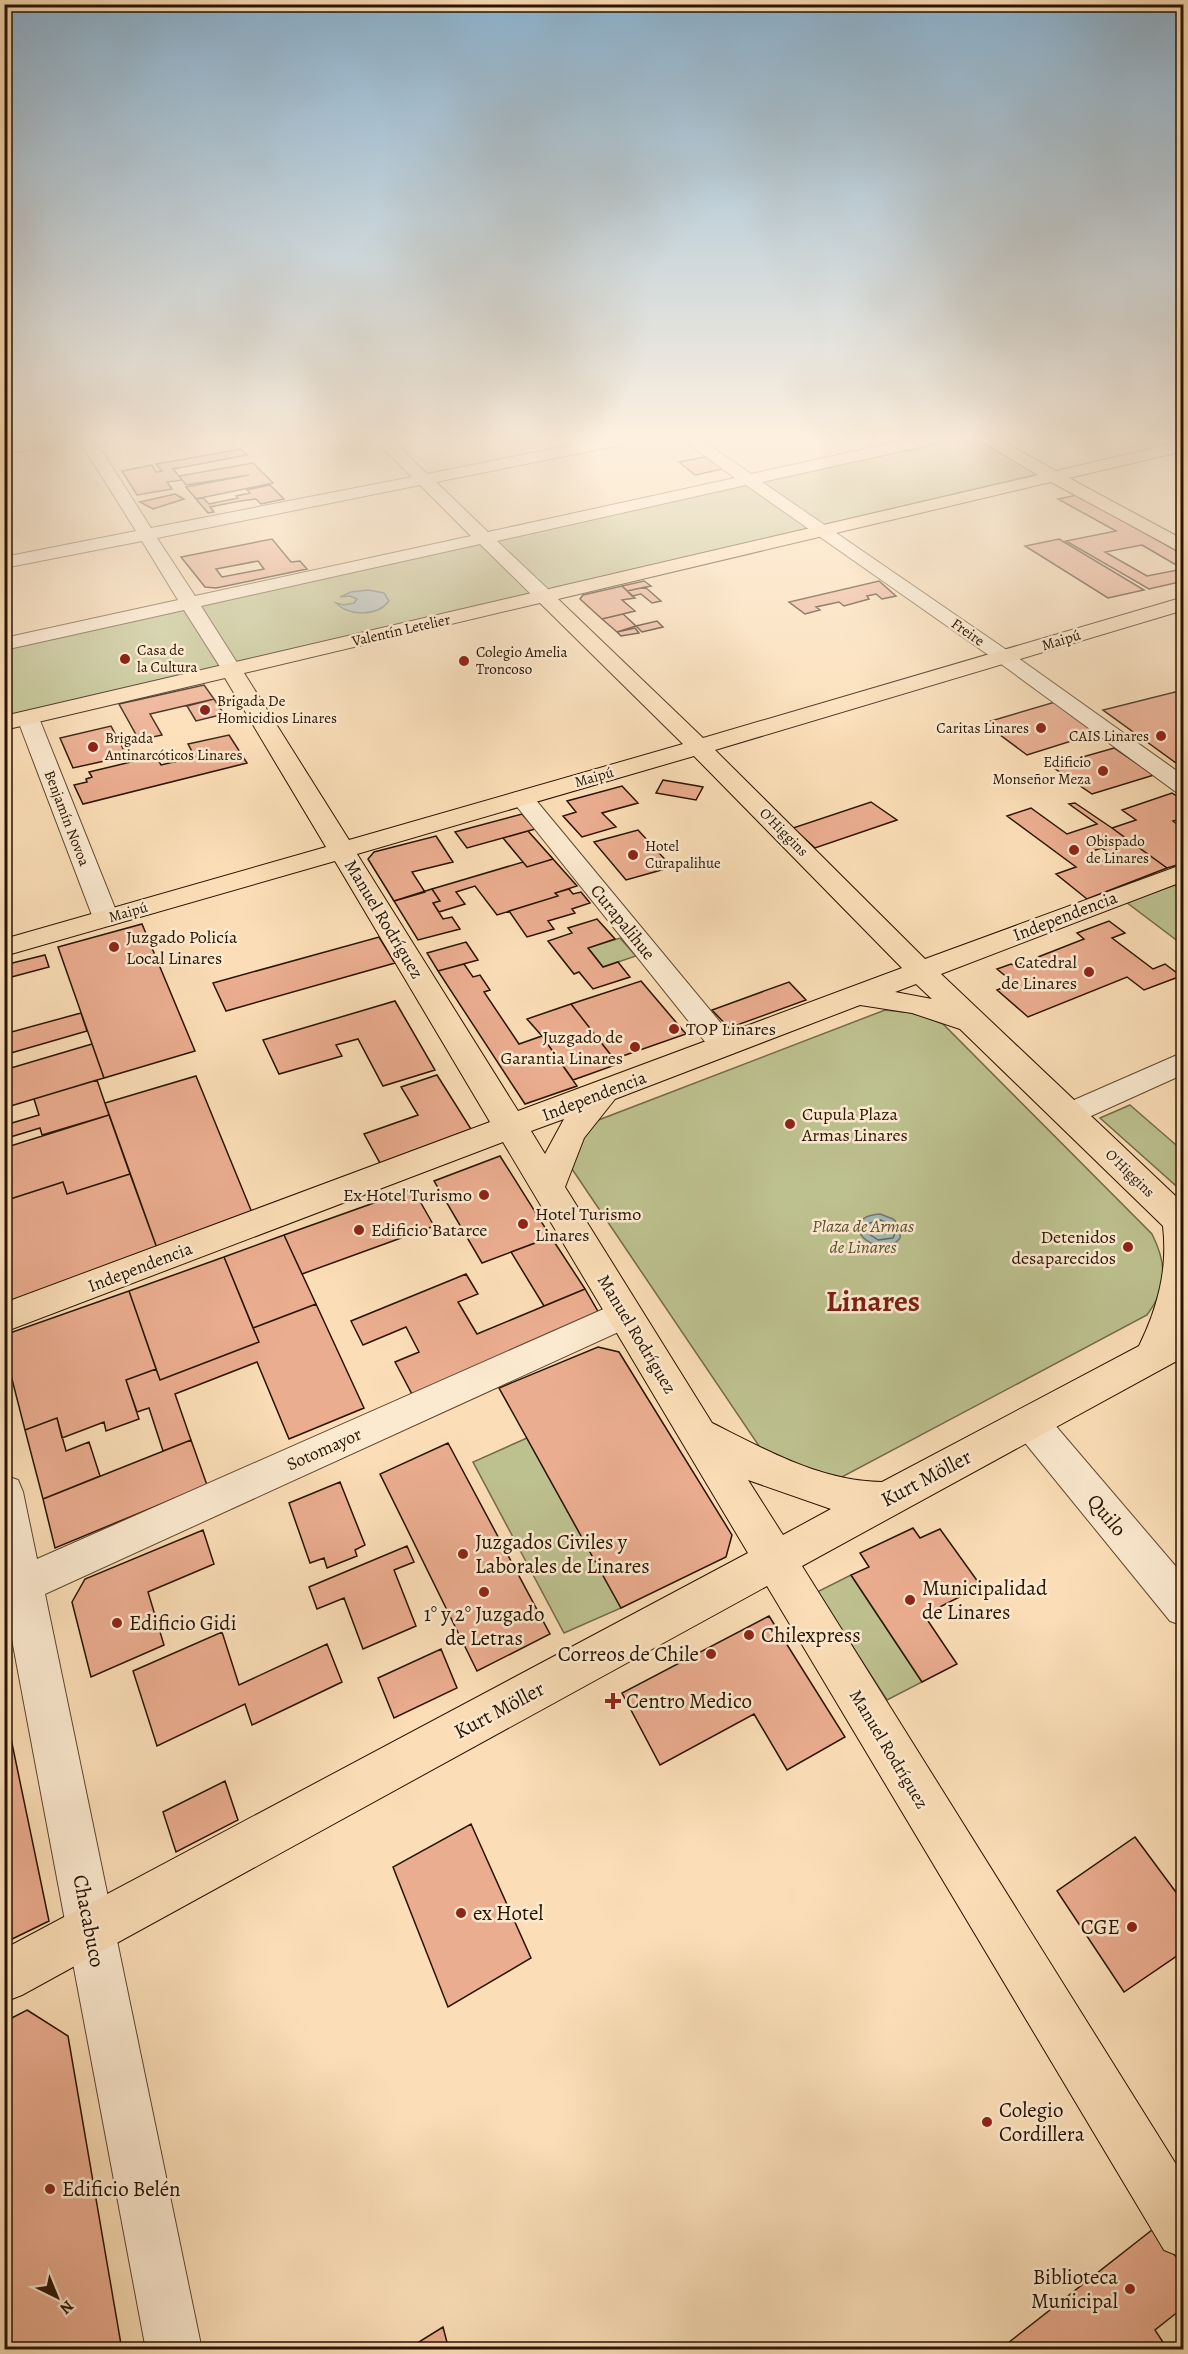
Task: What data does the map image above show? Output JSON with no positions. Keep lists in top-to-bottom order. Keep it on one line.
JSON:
{"streets":{"main road":["Valentín Letelier","Maipú","O'Higgins","Independencia","Manuel Rodríguez","Kurt Möller"],"street":["Freire","Benjamín Novoa","Curapalihue","Sotomayor","Quilo","Chacabuco"]},"crossings":[["Valentín Letelier","Benjamín Novoa"],["Valentín Letelier","O'Higgins"],["Valentín Letelier","Manuel Rodríguez"],["Freire","Maipú"],["Maipú","Benjamín Novoa"],["Maipú","O'Higgins"],["Maipú","Manuel Rodríguez"],["Maipú","Curapalihue"],["O'Higgins","Independencia"],["Independencia","Manuel Rodríguez"],["Independencia","Curapalihue"],["Manuel Rodríguez","Sotomayor"],["Manuel Rodríguez","Kurt Möller"],["Sotomayor","Chacabuco"],["Kurt Möller","Quilo"],["Kurt Möller","Chacabuco"]],"districts":["Linares"],"parks":["Plaza de Armas de Linares"],"places":{"other":["Casa de la Cultura","Colegio Amelia Troncoso","Brigada De Homicidios Linares","Caritas Linares","CAIS Linares","Brigada Antinarcóticos Linares","Edificio Monseñor Meza","Obispado de Linares","Hotel Curapalihue","Juzgado Policía Local Linares","Catedral de Linares","TOP Linares","Juzgado de Garantia Linares","Cupula Plaza Armas Linares","Ex Hotel Turismo","Hotel Turismo Linares","Edificio Batarce","Detenidos desaparecidos","Juzgados Civiles y Laborales de Linares","1° y 2° Juzgado de Letras","Municipalidad de Linares","Edificio Gidi","Chilexpress","Correos de Chile","ex Hotel","CGE","Colegio Cordillera","Edificio Belén","Biblioteca Municipal"],"health":["Centro Medico"]},"north":"bottom right"}
